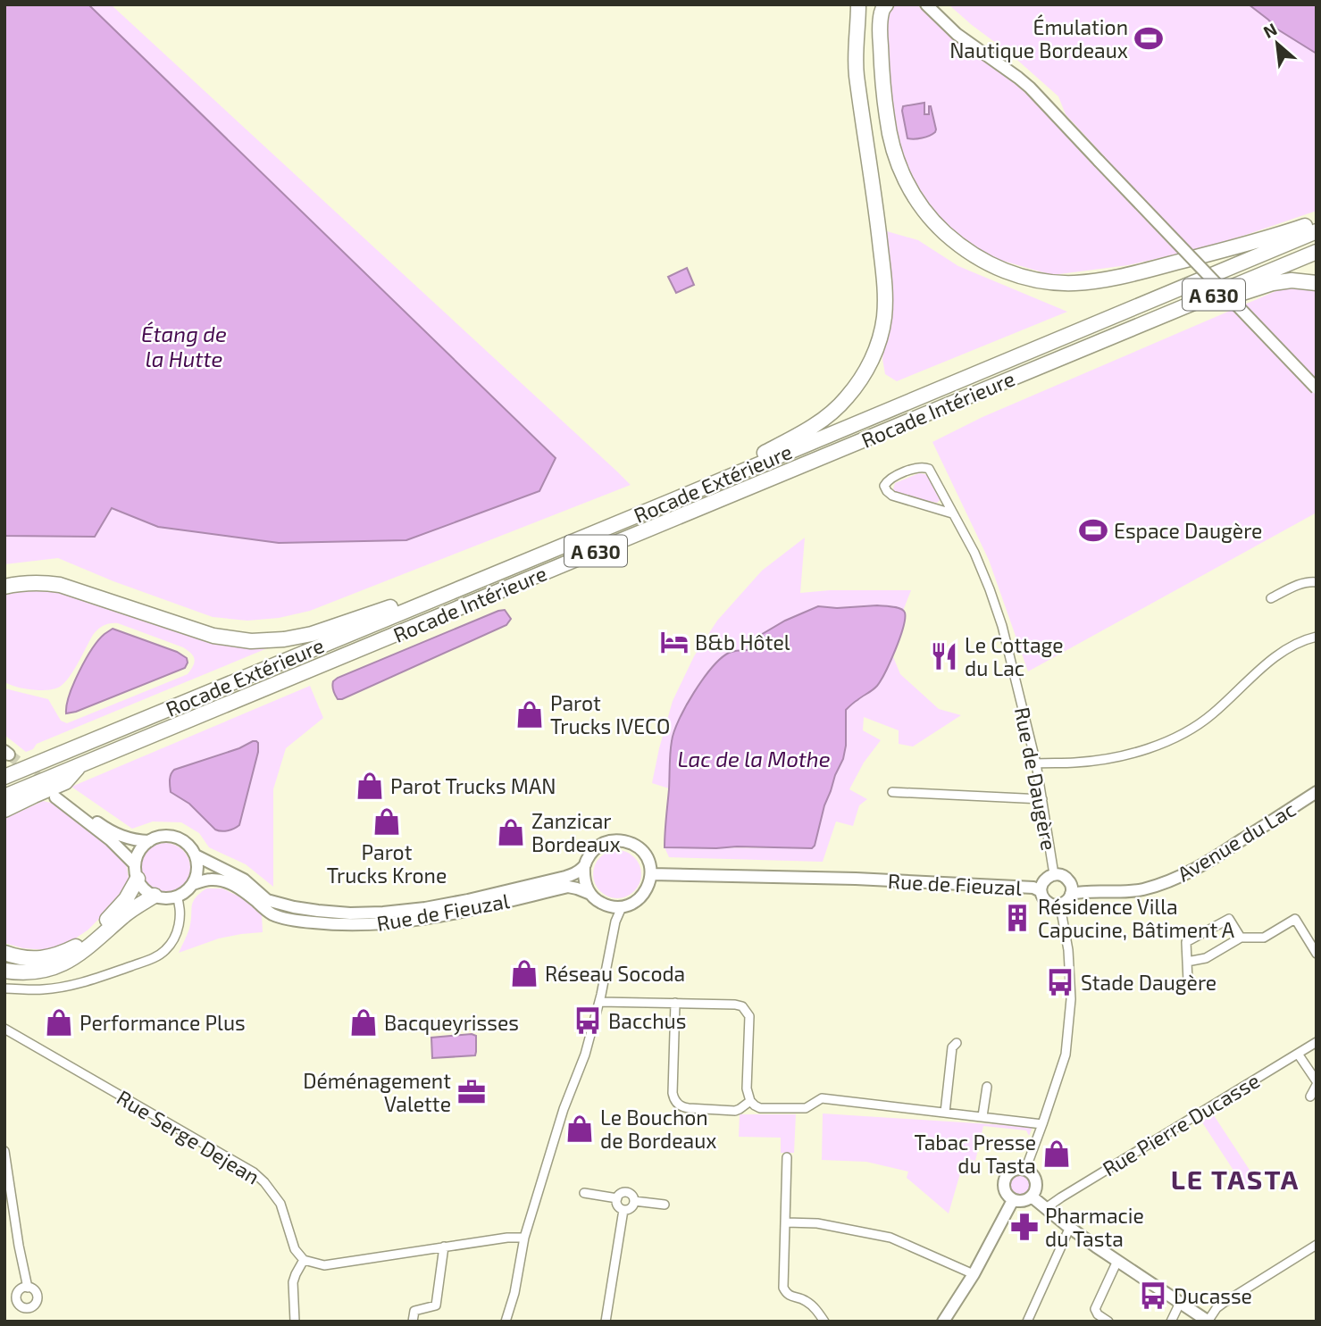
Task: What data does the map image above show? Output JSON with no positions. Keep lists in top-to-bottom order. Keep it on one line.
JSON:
{"streets":{"highway":["A 630","Rocade Intérieure","Rocade Extérieure"],"street":["Rue de Daugère","Avenue du Lac","Rue de Fieuzal","Rue Pierre Ducasse","Rue Serge Dejean"]},"crossings":[["Rue de Daugère","Rue de Fieuzal"]],"districts":["LE TASTA"],"water":["Étang de la Hutte","Lac de la Mothe"],"places":{"sports":["Émulation Nautique Bordeaux","Espace Daugère"],"hotel":["B&b Hôtel"],"restaurant":["Le Cottage du Lac"],"shop":["Parot Trucks IVECO","Parot Trucks MAN","Parot Trucks Krone","Zanzicar Bordeaux","Réseau Socoda","Performance Plus","Bacqueyrisses","Le Bouchon de Bordeaux","Tabac Presse du Tasta"],"building":["Résidence Villa Capucine, Bâtiment A"],"bus stop":["Stade Daugère","Bacchus","Ducasse"],"office":["Déménagement Valette"],"pharmacy":["Pharmacie du Tasta"]},"north":"top left"}
